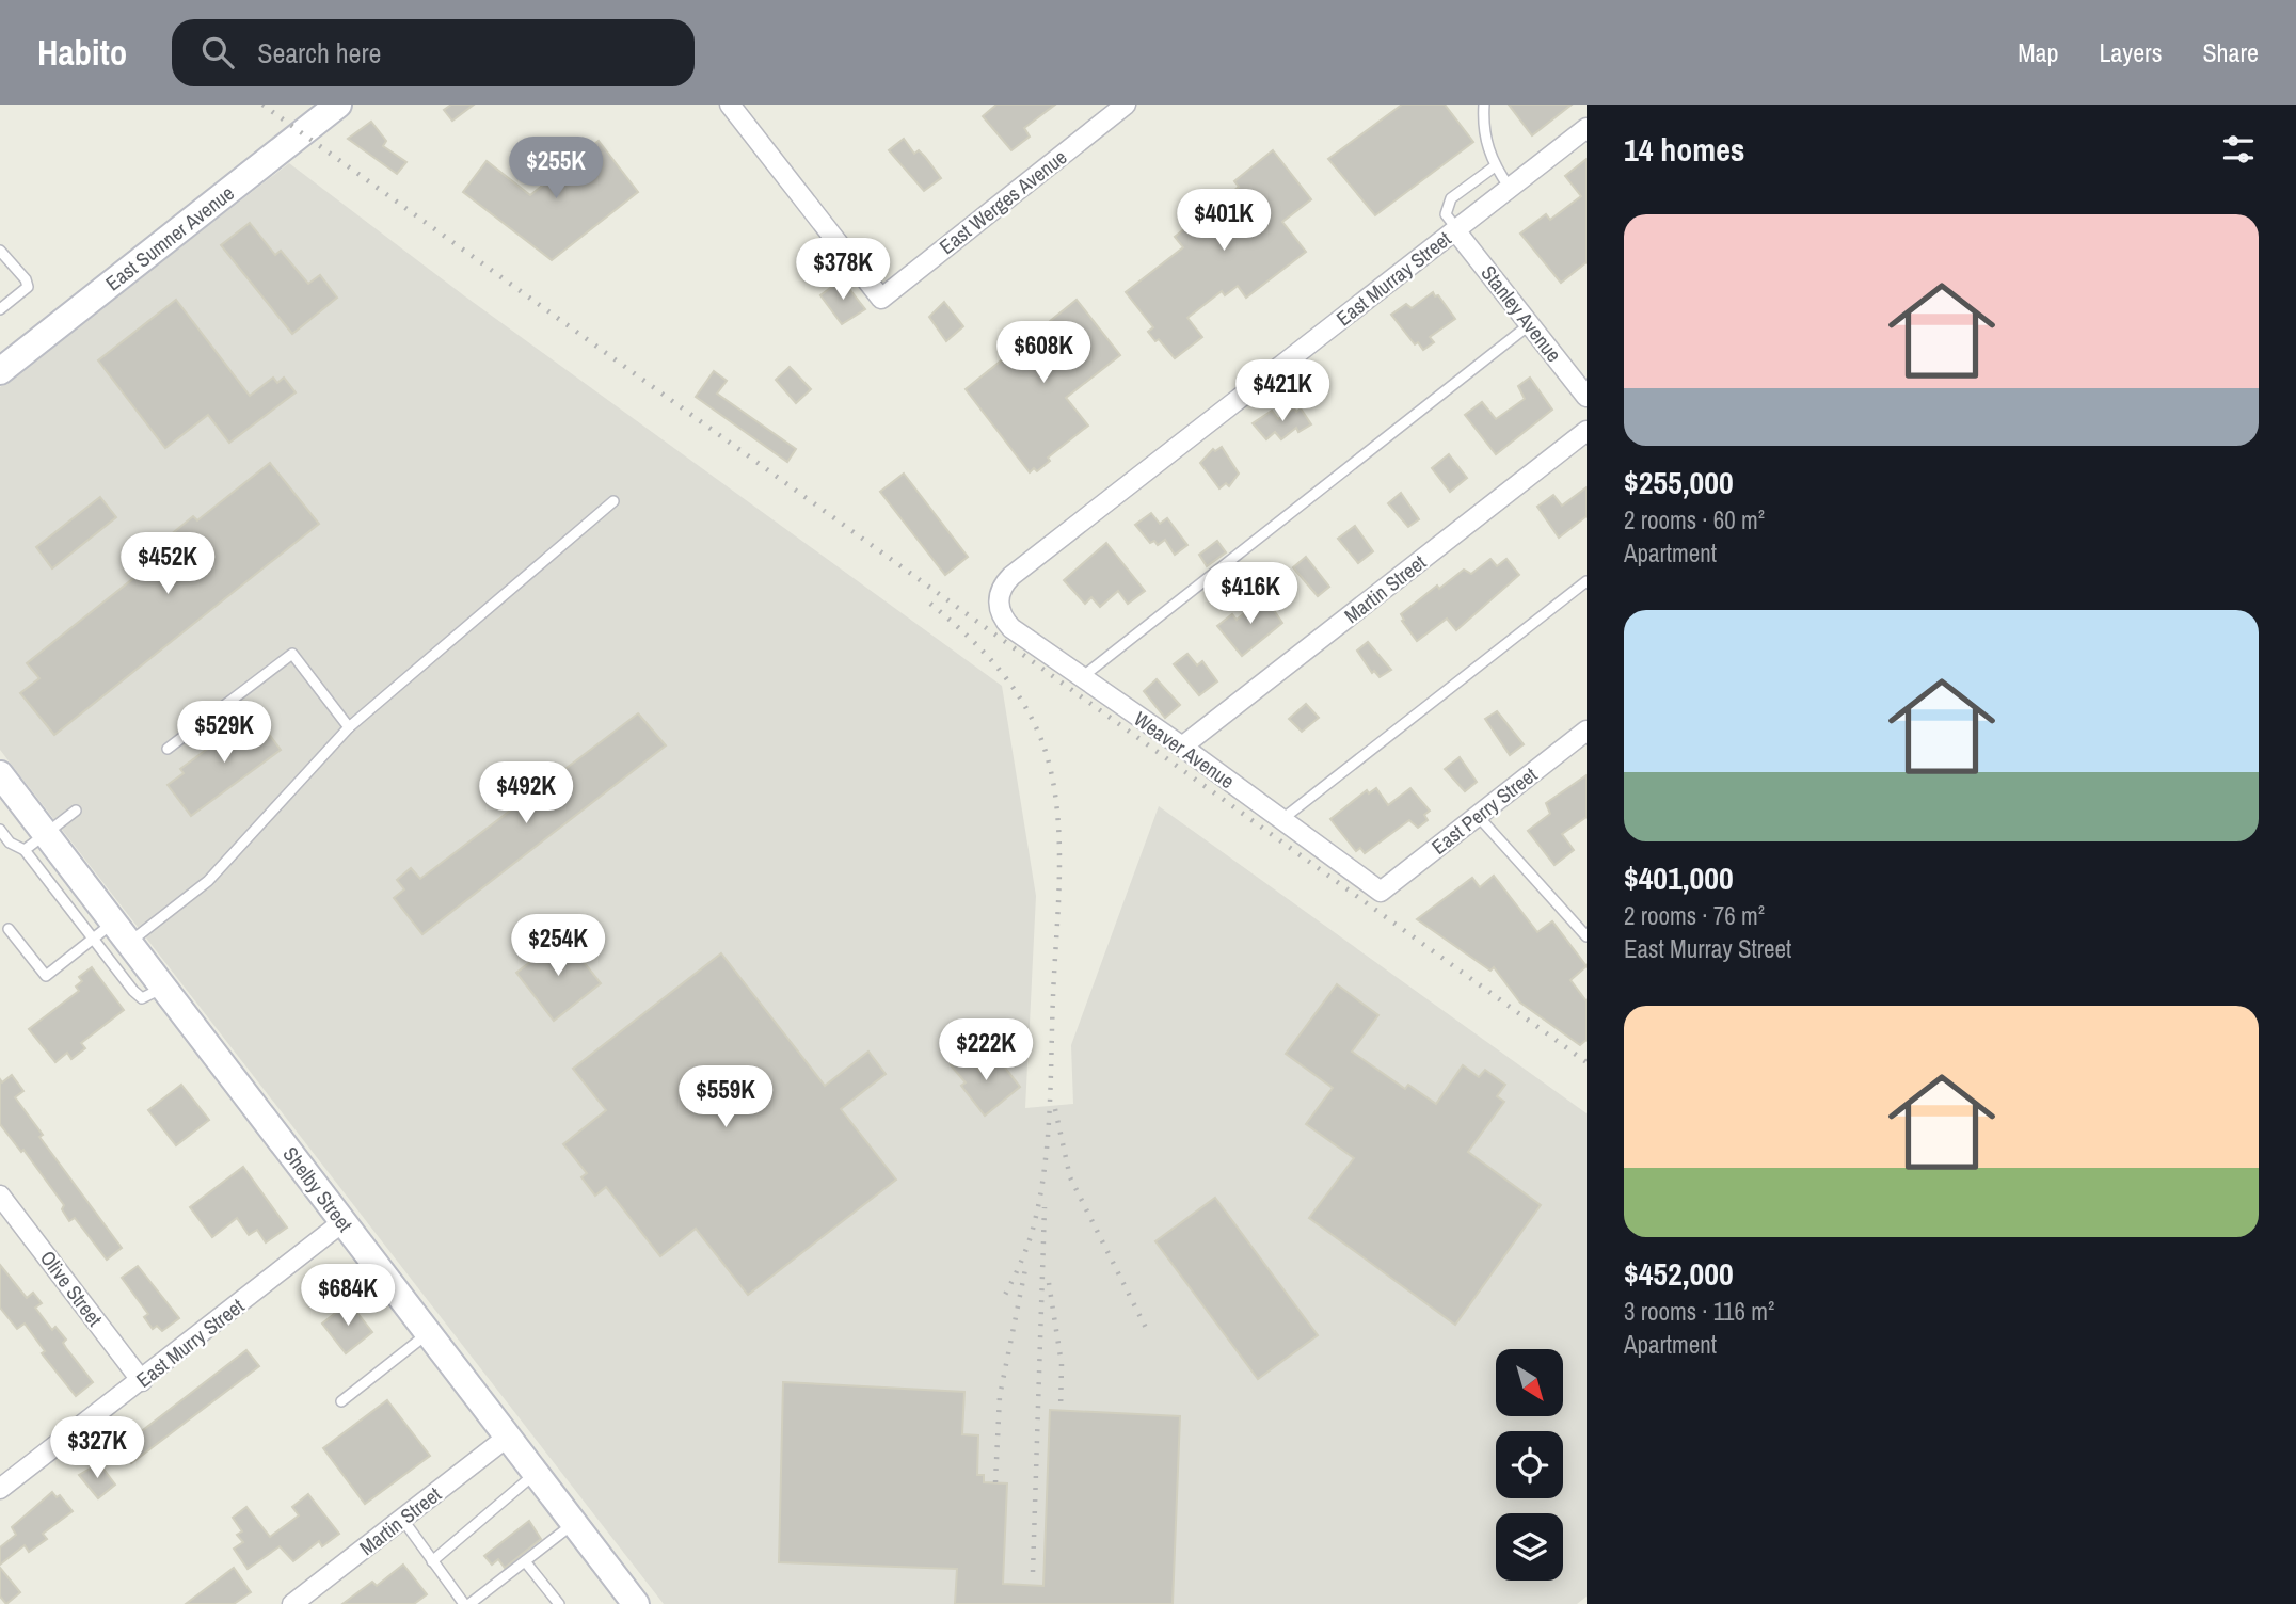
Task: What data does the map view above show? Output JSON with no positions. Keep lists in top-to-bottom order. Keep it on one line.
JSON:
{"streets":{"main road":["East Sumner Avenue","Shelby Street"],"street":["East Werges Avenue","East Murray Street","Stanley Avenue","Martin Street","Weaver Avenue","East Perry Street","Olive Street","East Murry Street"]},"crossings":[["East Murray Street","Stanley Avenue"],["East Murray Street","Weaver Avenue"],["Martin Street","Weaver Avenue"],["Martin Street","Shelby Street"],["Weaver Avenue","East Perry Street"],["Shelby Street","East Murry Street"],["Olive Street","East Murry Street"]],"north":"bottom right","page":{"header":"Habito","search":"Search here","nav":["Map","Layers","Share"],"heading":"14 homes","price":["$255K","$401K","$378K","$608K","$421K","$452K","$416K","$529K","$492K","$254K","$222K","$559K","$684K","$327K"],"list":[{"name":"$255,000","note":"2 rooms · 60 m² · Apartment"},{"name":"$401,000","note":"2 rooms · 76 m² · East Murray Street"},{"name":"$452,000","note":"3 rooms · 116 m² · Apartment"}]}}
